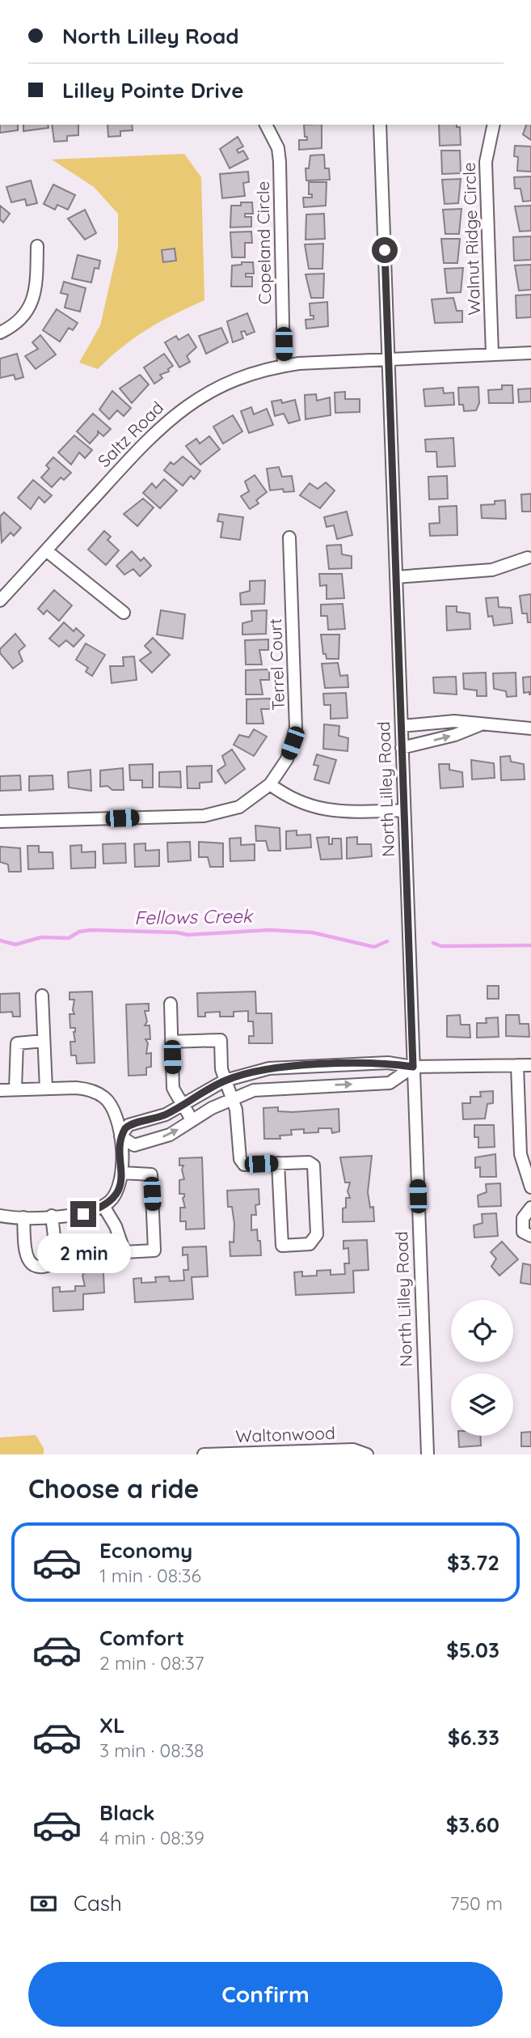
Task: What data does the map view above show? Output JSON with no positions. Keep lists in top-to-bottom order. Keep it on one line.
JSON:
{"streets":{"street":["Walnut Ridge Circle","Copeland Circle","Saltz Road","Terrel Court","North Lilley Road","Waltonwood"]},"crossings":[["Walnut Ridge Circle","Saltz Road"],["Copeland Circle","Saltz Road"],["Saltz Road","North Lilley Road"]],"water":["Fellows Creek"],"page":{"banner":["North Lilley Road","Lilley Pointe Drive"],"bubble":"2 min","heading":"Choose a ride","list":[{"name":"Economy","note":"1 min · 08:36","value":"$3.72"},{"name":"Comfort","note":"2 min · 08:37","value":"$5.03"},{"name":"XL","note":"3 min · 08:38","value":"$6.33"},{"name":"Black","note":"4 min · 08:39","value":"$3.60"}],"pay":["Cash","750 m"],"buttons":"Confirm"}}
